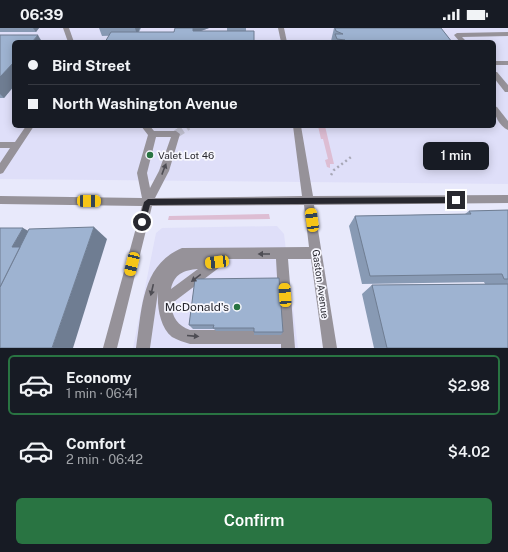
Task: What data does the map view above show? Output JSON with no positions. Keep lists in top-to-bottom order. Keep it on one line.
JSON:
{"streets":{"street":["Gaston Avenue"]},"places":["Valet Lot 46","McDonald's"],"page":{"status":"06:39","banner":["Bird Street","North Washington Avenue"],"bubble":"1 min","list":[{"name":"Economy","note":"1 min · 06:41","value":"$2.98"},{"name":"Comfort","note":"2 min · 06:42","value":"$4.02"}],"buttons":"Confirm"}}
